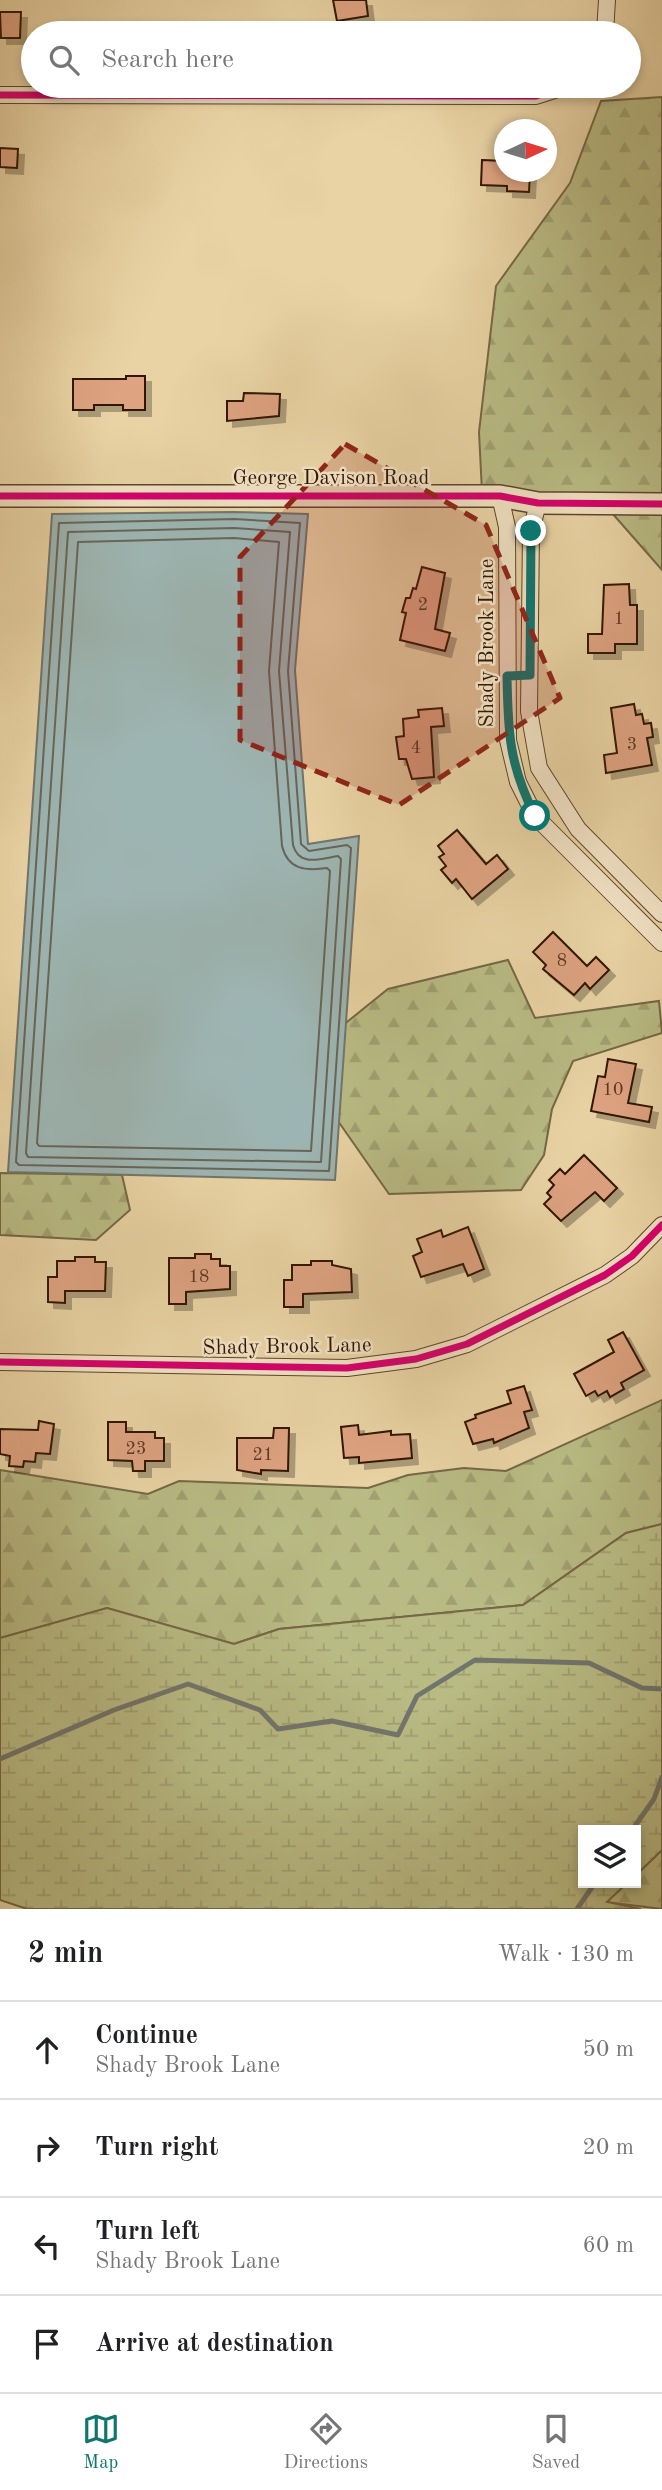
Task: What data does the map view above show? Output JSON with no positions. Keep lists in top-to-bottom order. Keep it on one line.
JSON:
{"streets":{"street":["George Davison Road","Shady Brook Lane"]},"crossings":[["George Davison Road","Shady Brook Lane"]],"house_numbers":["2","1","3","4","8","10","18","23","21"],"north":"right","page":{"search":"Search here","heading":["2 min","Walk · 130 m"],"list":[["Continue","Shady Brook Lane","50 m"],["Turn right","20 m"],["Turn left","Shady Brook Lane","60 m"],"Arrive at destination"],"nav":["Map","Directions","Saved"]}}
